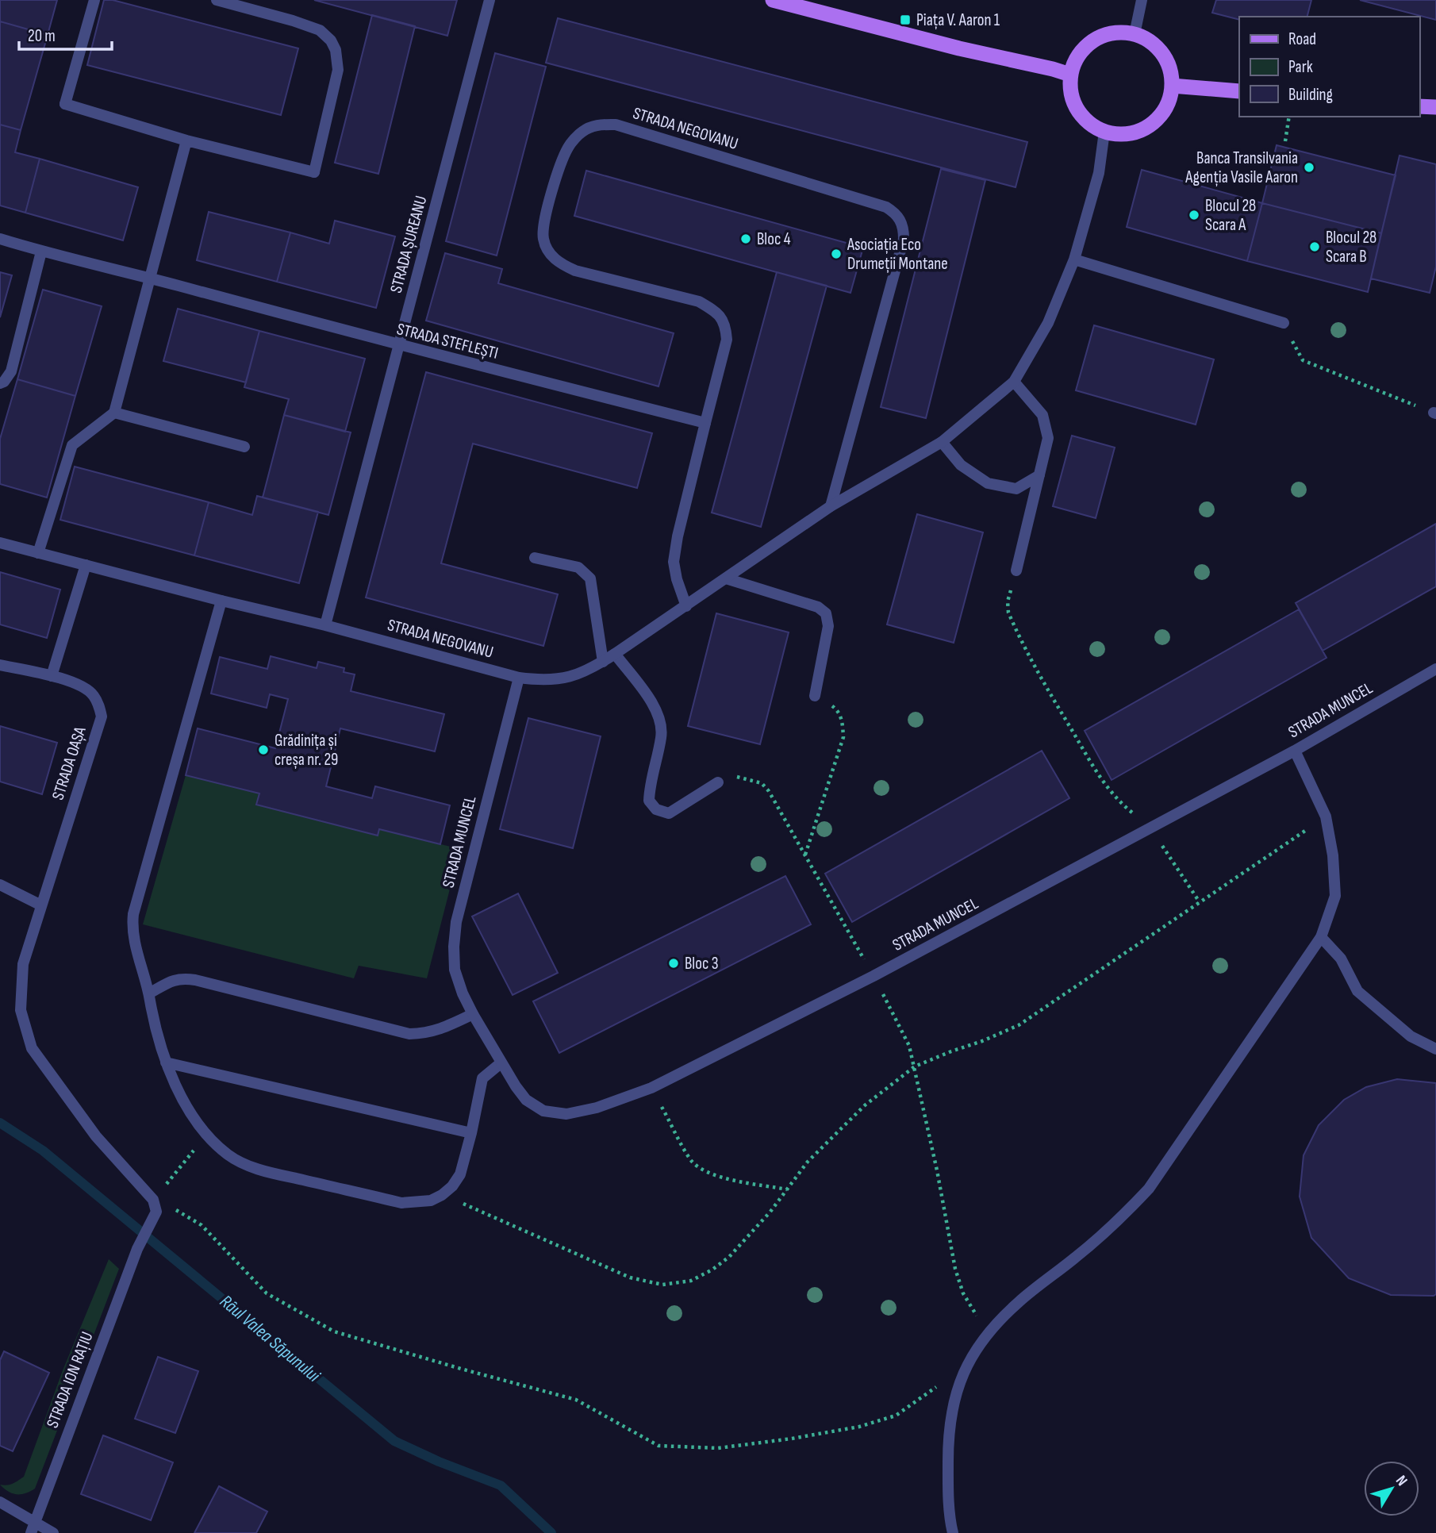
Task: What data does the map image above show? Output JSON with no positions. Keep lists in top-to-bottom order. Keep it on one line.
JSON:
{"streets":{"street":["STRADA NEGOVANU","STRADA ȘUREANU","STRADA STEFLEȘTI","STRADA MUNCEL","STRADA OAȘA","STRADA ION RAȚIU"]},"crossings":[["STRADA NEGOVANU","STRADA ȘUREANU"],["STRADA NEGOVANU","STRADA STEFLEȘTI"],["STRADA NEGOVANU","STRADA MUNCEL"],["STRADA ȘUREANU","STRADA STEFLEȘTI"],["STRADA OAȘA","STRADA ION RAȚIU"]],"water":["Râul Valea Săpunului"],"places":{"transit":["Piața V. Aaron 1"],"other":["Banca Transilvania Agenția Vasile Aaron","Blocul 28 Scara A","Bloc 4","Blocul 28 Scara B","Asociația Eco Drumeții Montane","Grădinița și creșa nr. 29","Bloc 3"]},"legend":["Road","Park","Building"],"scale_bar":"20 m","north":"top right"}
